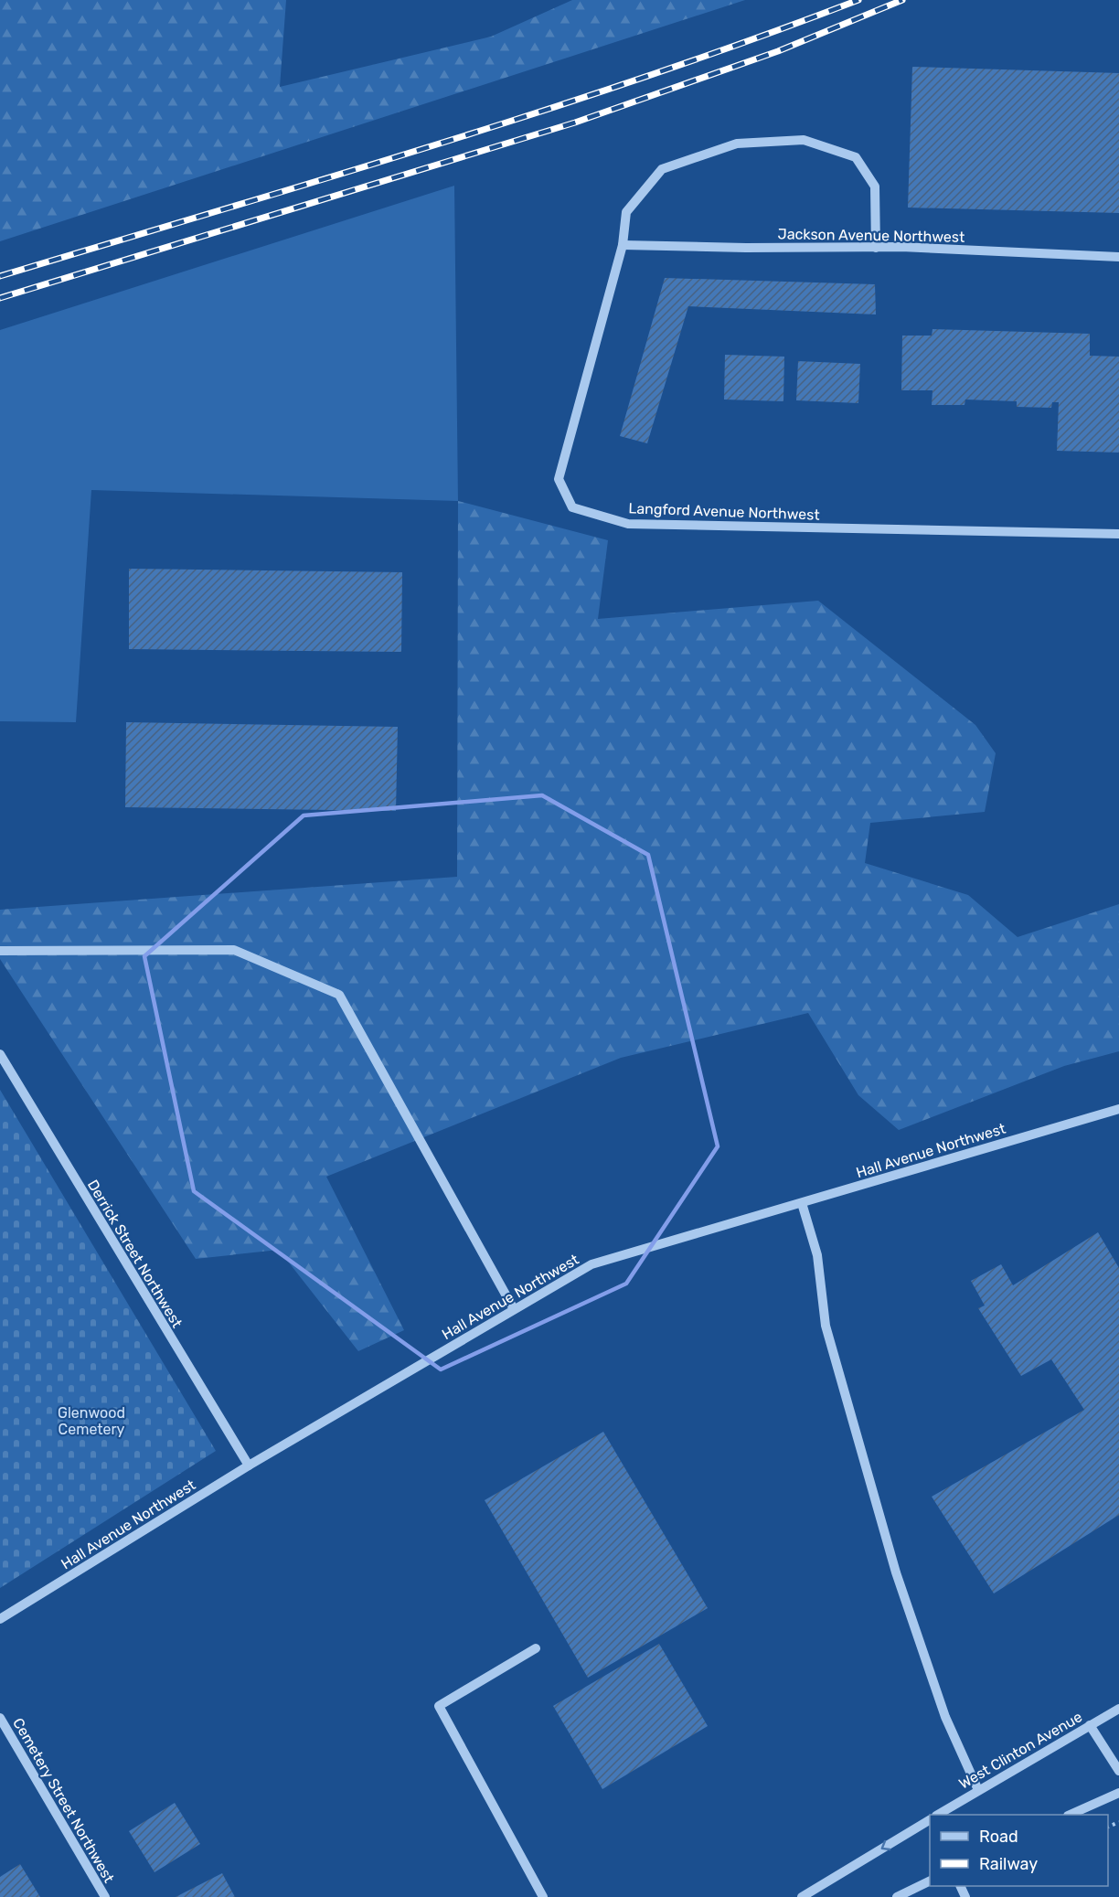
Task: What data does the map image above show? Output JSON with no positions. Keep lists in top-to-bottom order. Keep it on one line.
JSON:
{"streets":{"street":["Jackson Avenue Northwest","Langford Avenue Northwest","Hall Avenue Northwest","Derrick Street Northwest","West Clinton Avenue","Cemetery Street Northwest"]},"crossings":[["Jackson Avenue Northwest","Langford Avenue Northwest"],["Hall Avenue Northwest","Derrick Street Northwest"]],"parks":["Glenwood Cemetery"],"legend":["Road","Railway"]}
